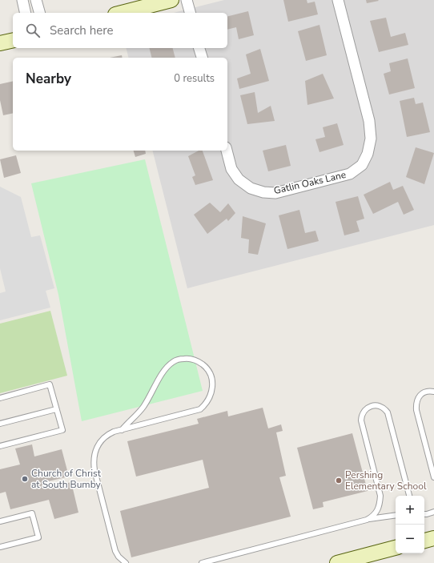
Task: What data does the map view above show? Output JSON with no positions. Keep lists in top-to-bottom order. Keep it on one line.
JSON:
{"streets":{"street":["Gatlin Oaks Lane"]},"places":["Church of Christ at South Bumby","Pershing Elementary School"],"page":{"search":"Search here","heading":["Nearby","0 results"],"map_buttons":["+","−"]}}
